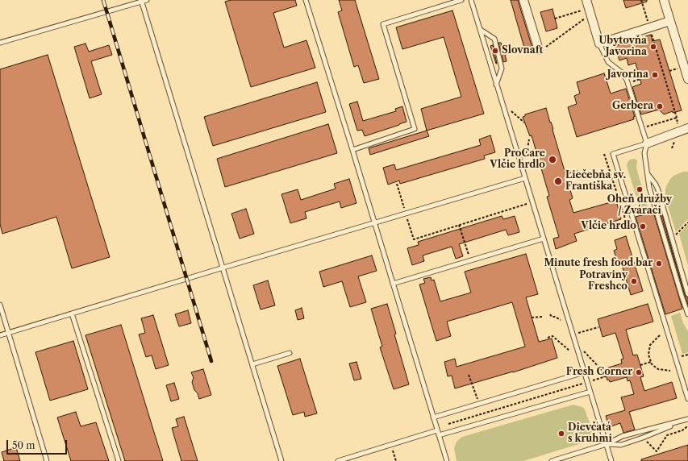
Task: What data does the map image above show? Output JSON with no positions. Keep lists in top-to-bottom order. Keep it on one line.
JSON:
{"places":["Ubytovňa Javorina","Slovnaft","Javorina","Gerbera","ProCare Vlčie hrdlo","Liečebňa sv. Františka","Oheň družby / Zvárači","Vlčie hrdlo","Minute fresh food bar","Potraviny Freshco","Fresh Corner","Dievčatá s kruhmi"],"scale_bar":"50 m"}
